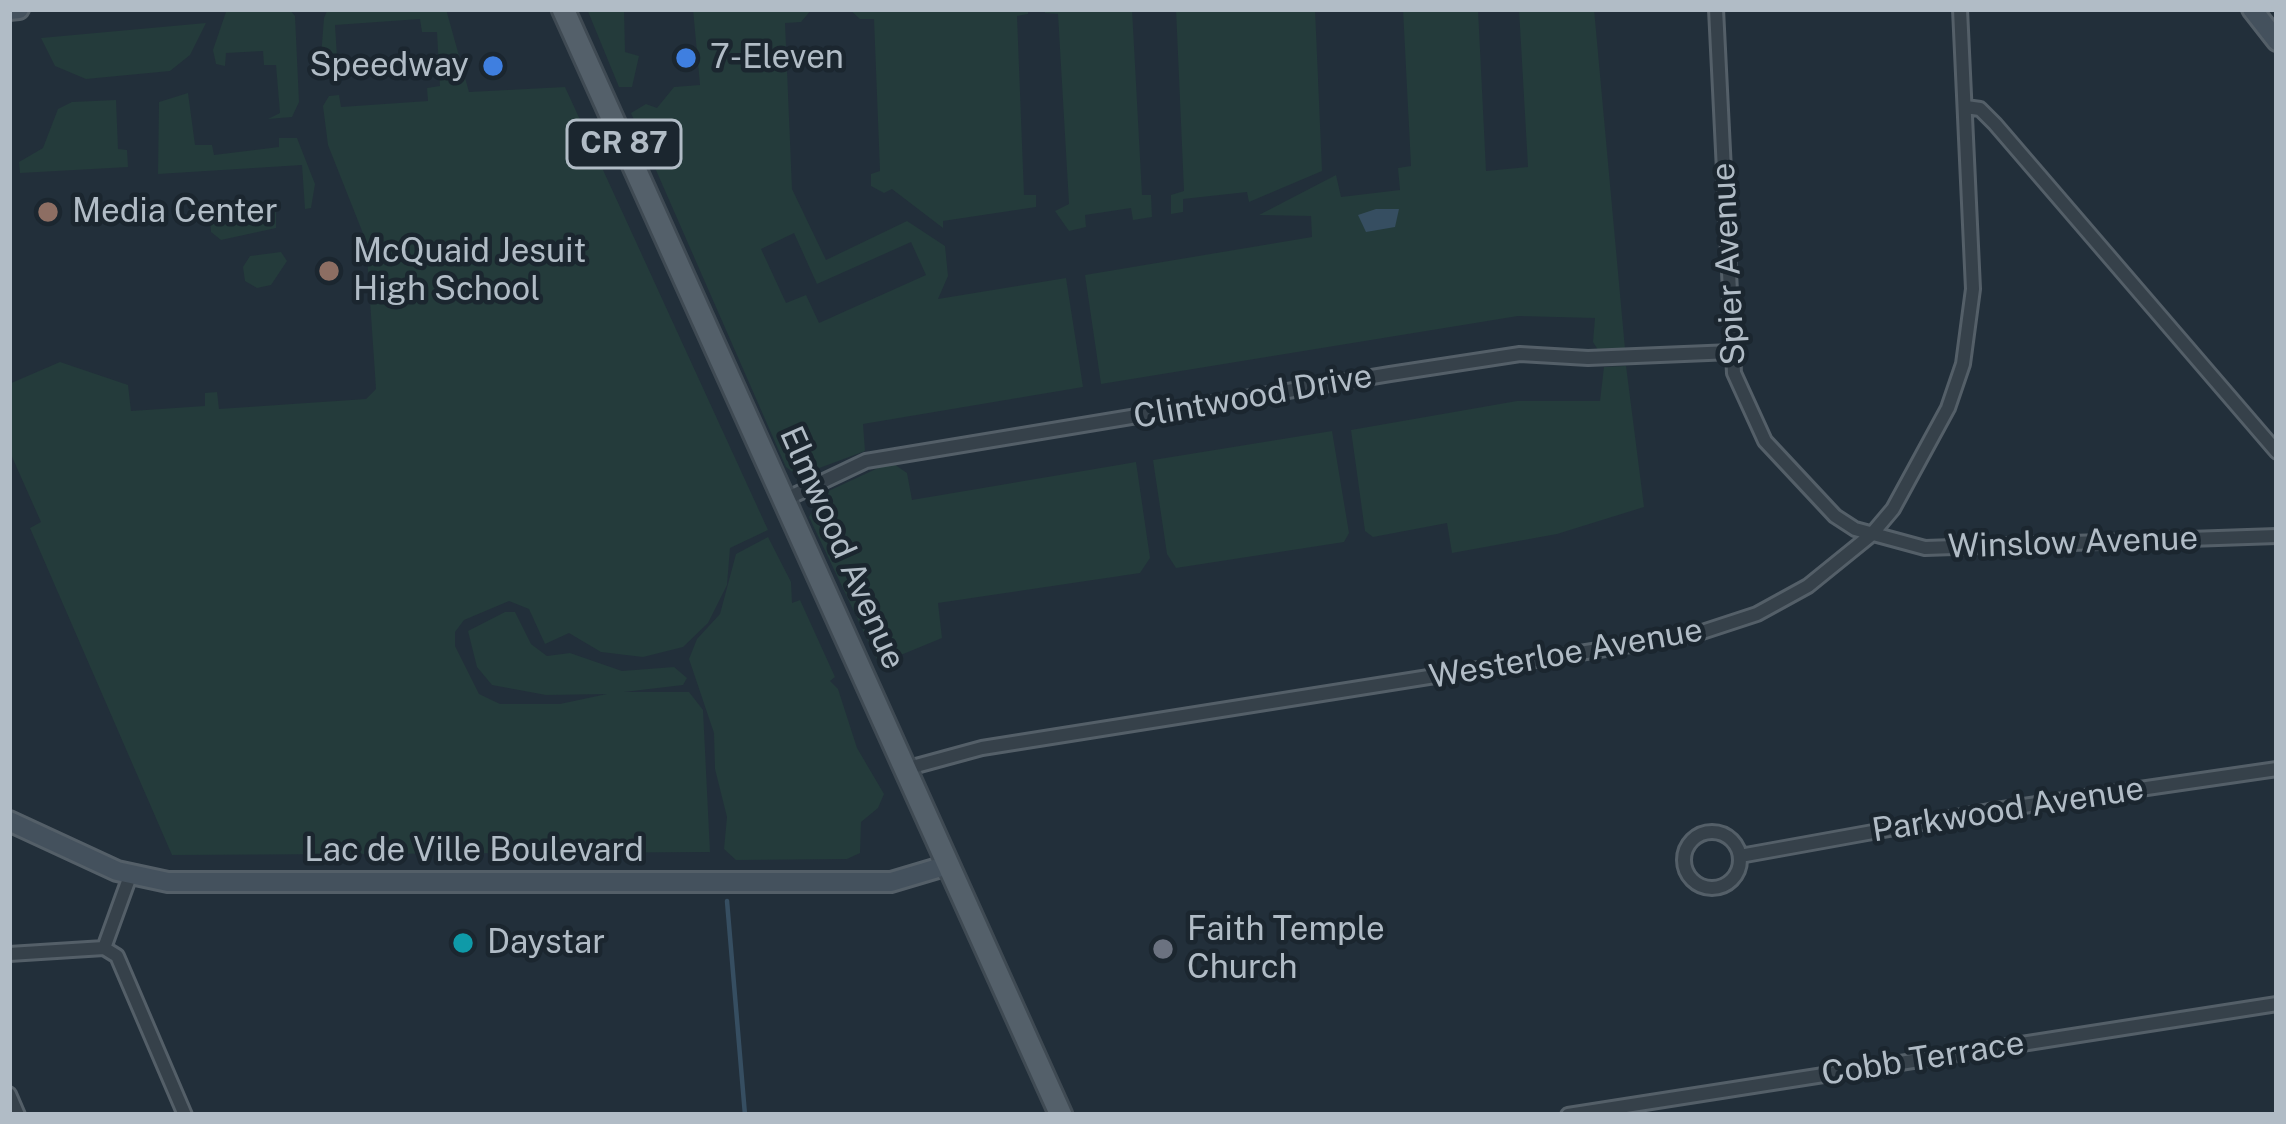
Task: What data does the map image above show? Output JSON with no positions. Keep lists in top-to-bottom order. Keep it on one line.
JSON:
{"streets":{"main road":["CR 87","Elmwood Avenue"],"street":["Spier Avenue","Clintwood Drive","Winslow Avenue","Westerloe Avenue","Parkwood Avenue","Lac de Ville Boulevard","Cobb Terrace"]},"crossings":[["Spier Avenue","Clintwood Drive"],["Spier Avenue","Winslow Avenue"],["Spier Avenue","Westerloe Avenue"],["Clintwood Drive","Elmwood Avenue"],["Winslow Avenue","Westerloe Avenue"],["Elmwood Avenue","Westerloe Avenue"],["Elmwood Avenue","Lac de Ville Boulevard"]],"places":["7-Eleven","Speedway","Media Center","McQuaid Jesuit High School","Daystar","Faith Temple Church"]}
